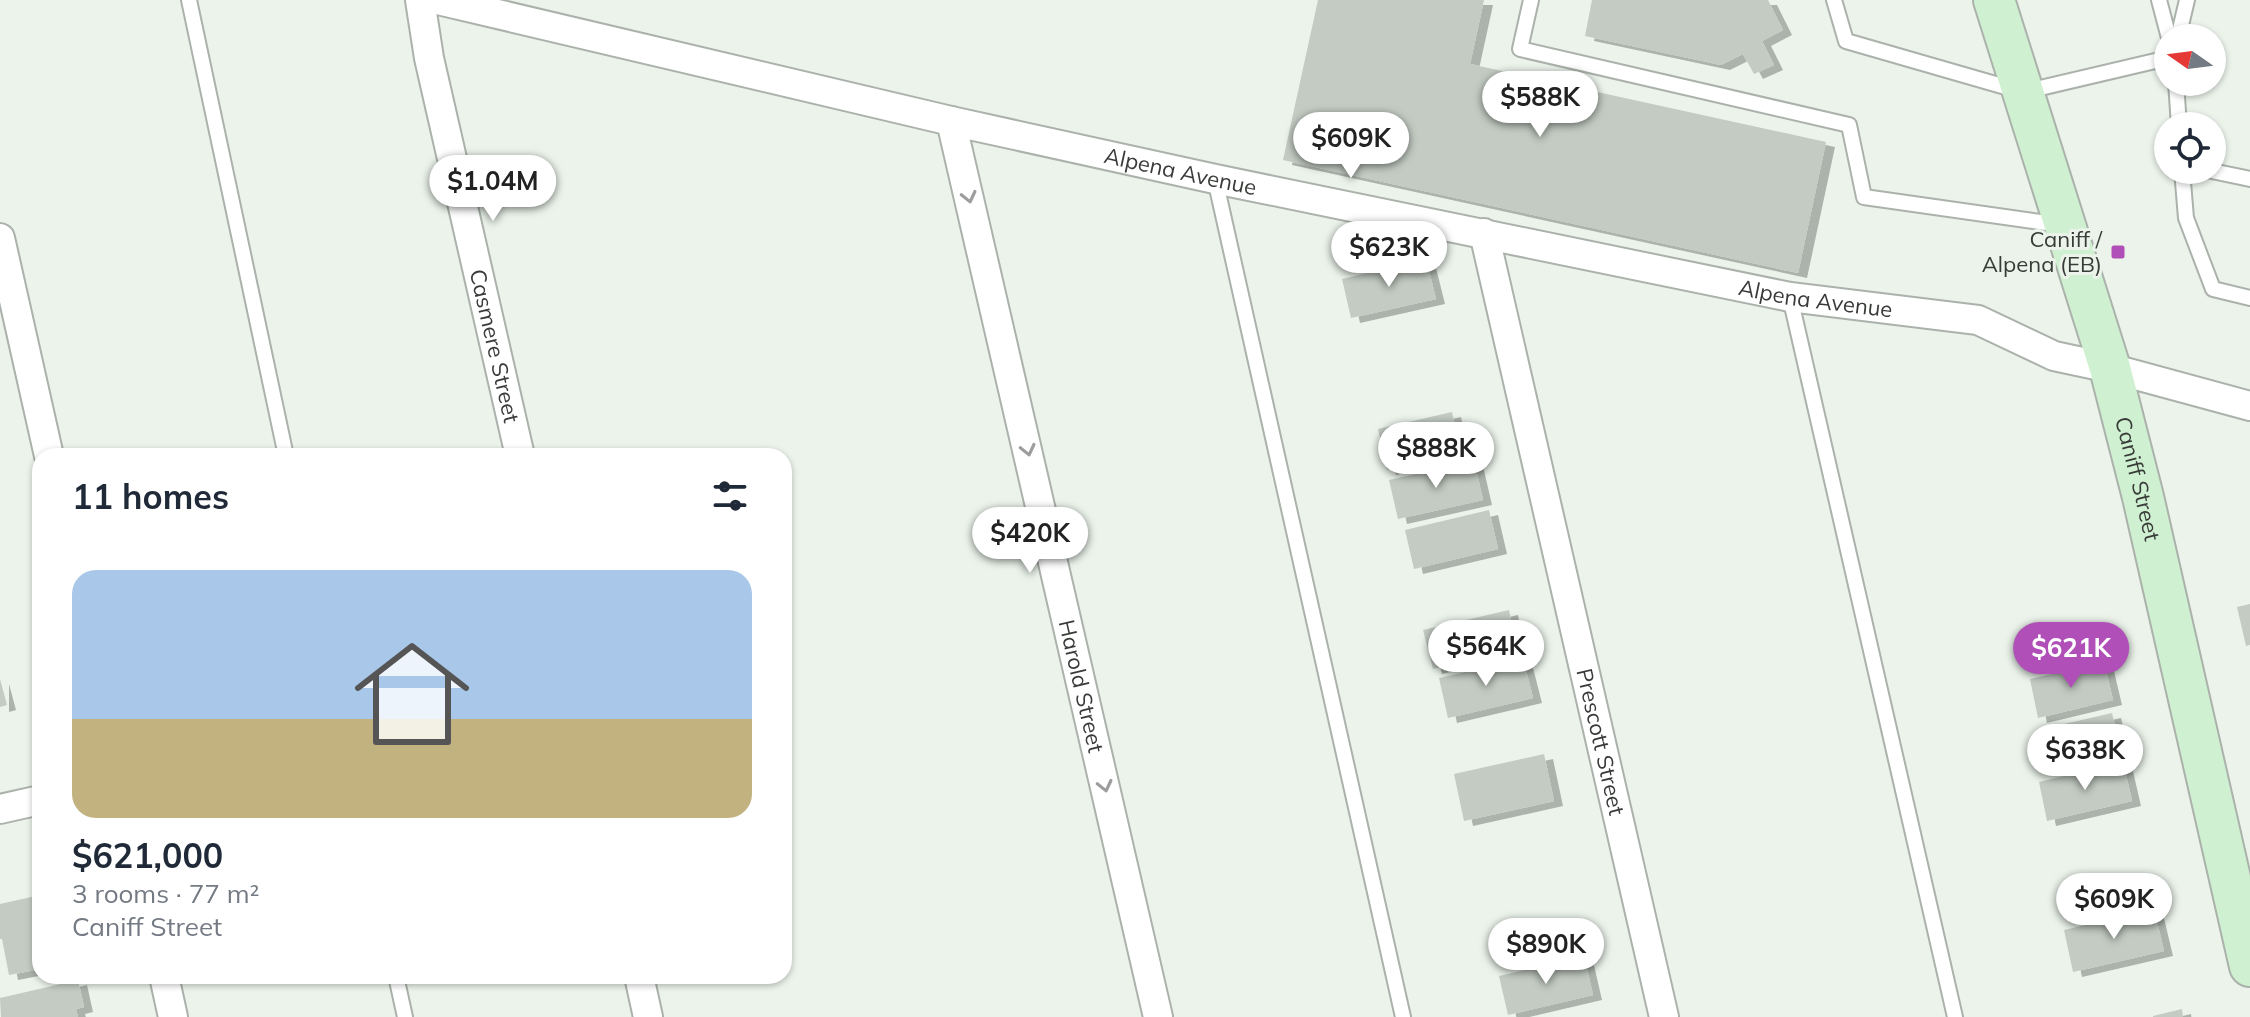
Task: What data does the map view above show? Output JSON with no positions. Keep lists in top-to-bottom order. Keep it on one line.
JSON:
{"streets":{"street":["Alpena Avenue","Casmere Street","Caniff Street","Harold Street","Prescott Street"]},"crossings":[["Alpena Avenue","Caniff Street"],["Alpena Avenue","Harold Street"],["Alpena Avenue","Prescott Street"]],"one_way":["Harold Street"],"places":{"transit":["Caniff / Alpena (EB)"]},"north":"left","page":{"price":["$588K","$609K","$1.04M","$623K","$888K","$420K","$564K","$621K","$638K","$609K","$890K"],"heading":"11 homes","list":[{"name":"$621,000","note":"3 rooms · 77 m² · Caniff Street"}]}}
